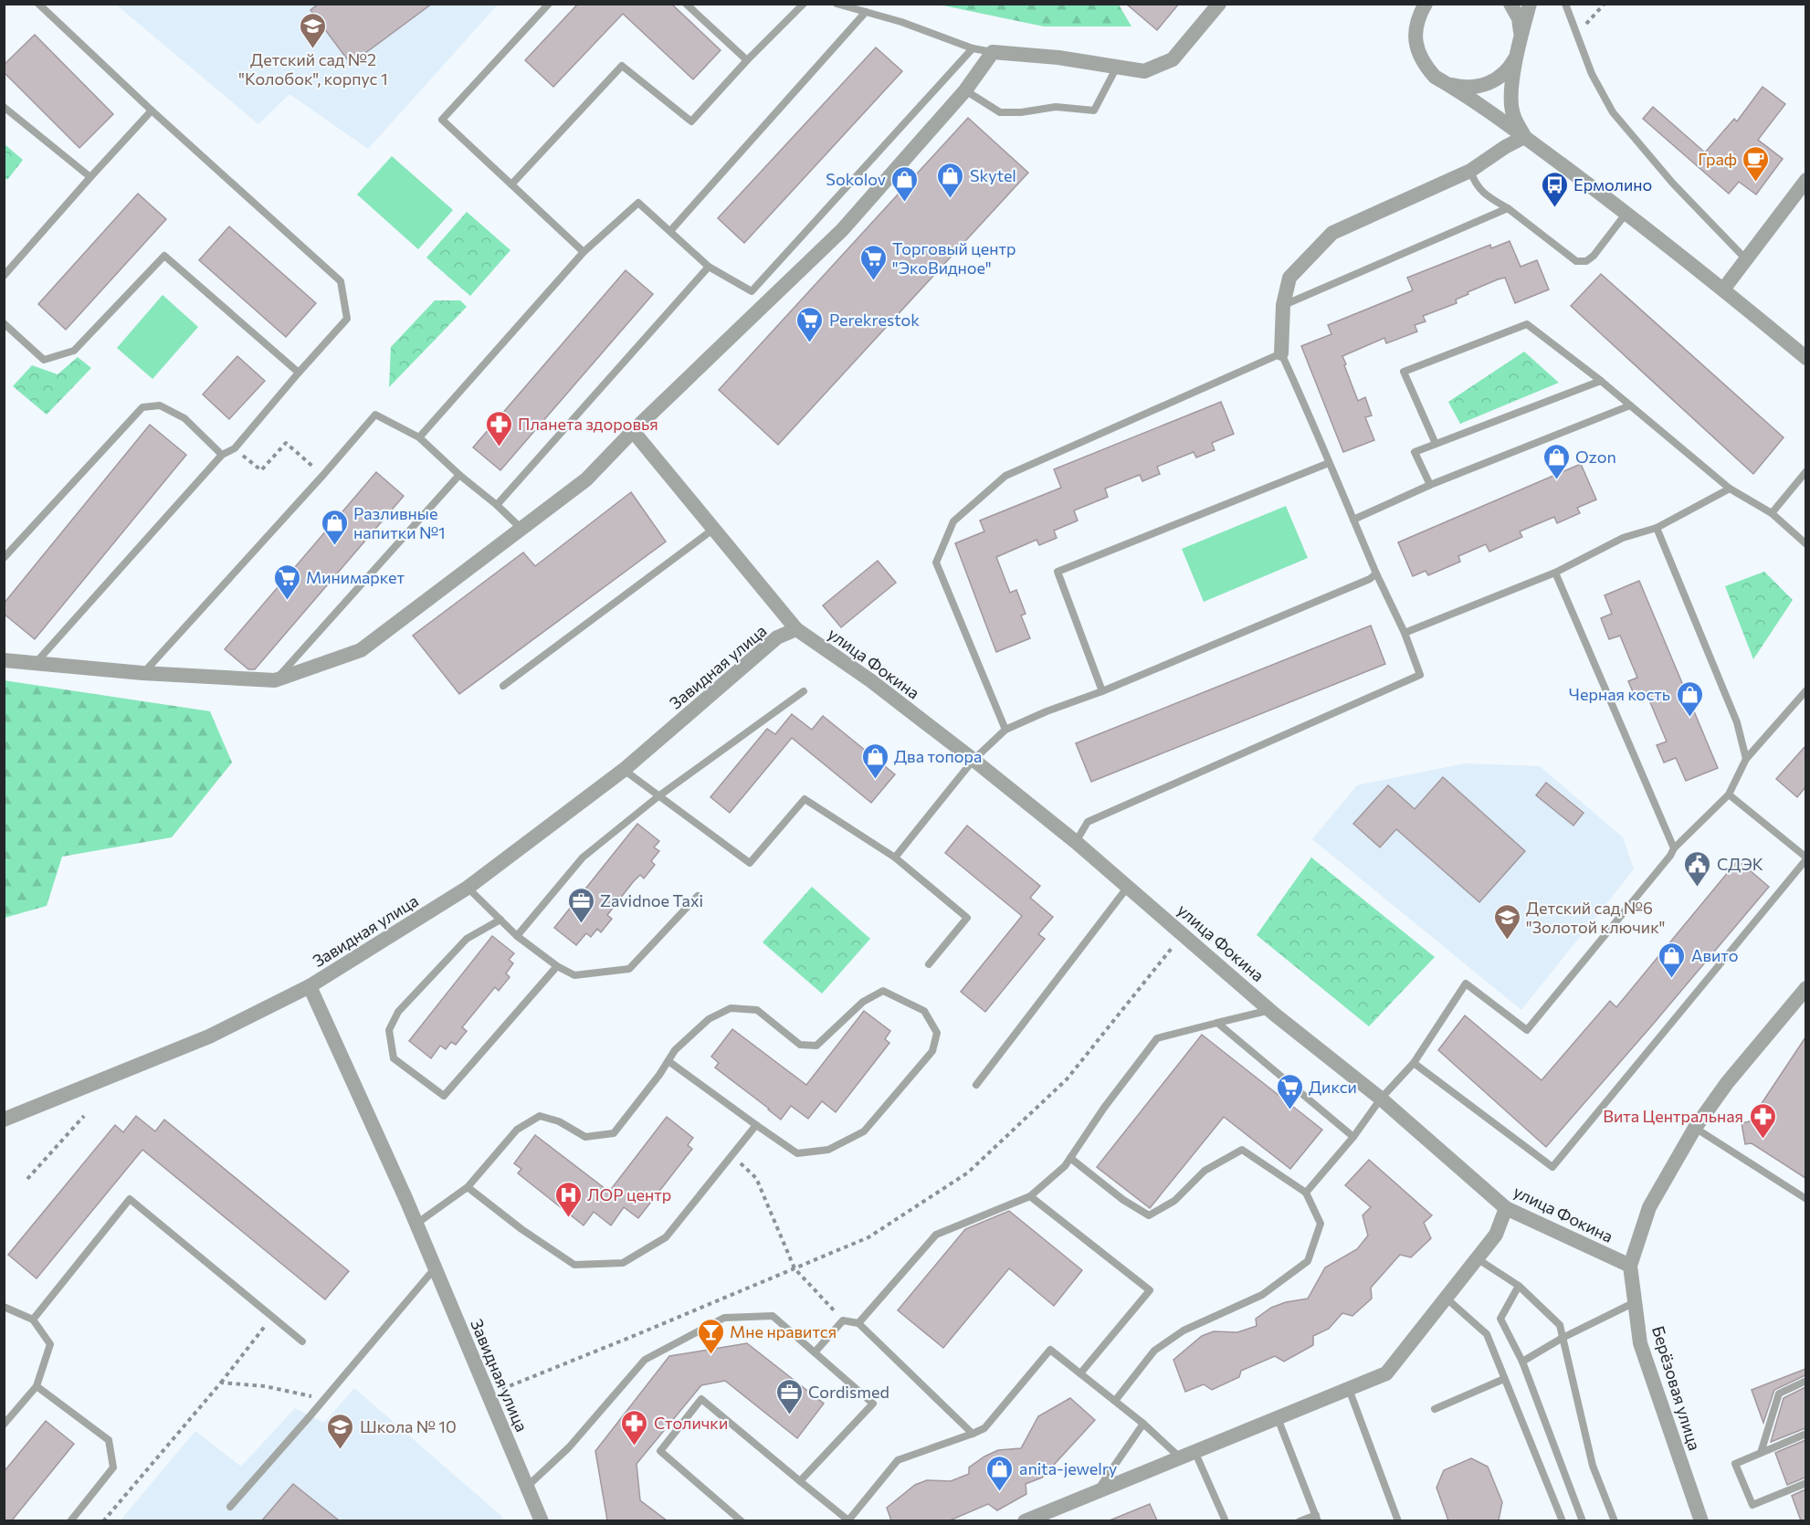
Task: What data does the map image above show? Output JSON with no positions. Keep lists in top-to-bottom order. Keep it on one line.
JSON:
{"streets":{"street":["улица Фокина","Завидная улица","Берёзовая улица"]},"crossings":[["улица Фокина","Завидная улица"],["улица Фокина","Берёзовая улица"]],"places":{"school or university":["Детский сад №2 \"Колобок\", корпус 1","Детский сад №6 \"Золотой ключик\"","Школа № 10"],"cafe":["Граф"],"shop":["Skytel","Sokolov","Ozon","Разливные напитки №1","Черная кость","Два топора","Авито","anita-jewelry"],"bus stop":["Ермолино"],"supermarket":["Торговый центр \"ЭкоВидное\"","Perekrestok","Минимаркет","Дикси"],"pharmacy":["Планета здоровья","Вита Центральная","Столички"],"public building":["СДЭК"],"office":["Zavidnoe Taxi","Cordismed"],"hospital":["ЛОР центр"],"bar":["Мне нравится"]}}
